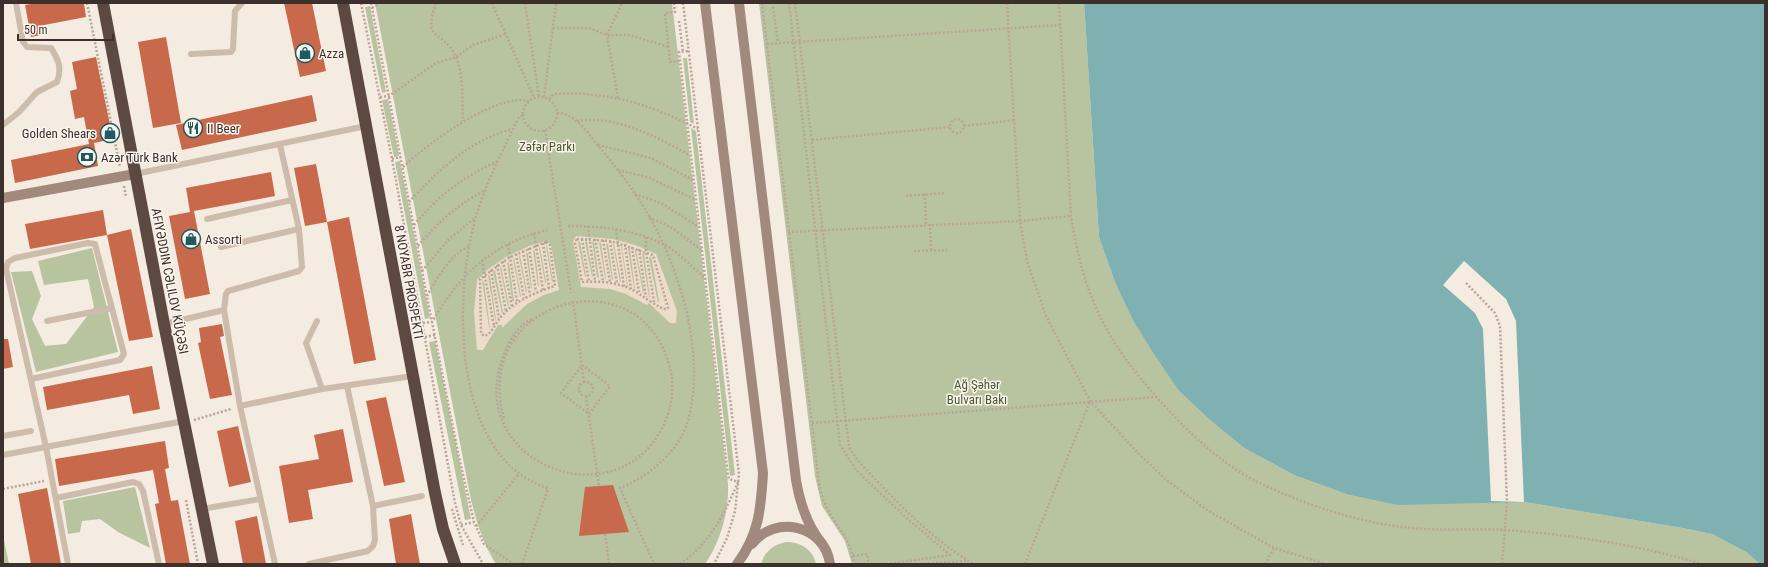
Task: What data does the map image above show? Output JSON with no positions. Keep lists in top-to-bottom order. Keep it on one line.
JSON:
{"streets":{"highway":["AFIYƏDDIN CƏLILOV KÜÇƏSI","8 NOYABR PROSPEKTI"]},"parks":["Zəfər Parkı","Ağ Şəhər Bulvarı Bakı"],"places":{"shop":["Azza","Golden Shears","Assorti"],"restaurant":["II Beer"],"bank":["Azәr Türk Bank"]},"scale_bar":"50 m"}
